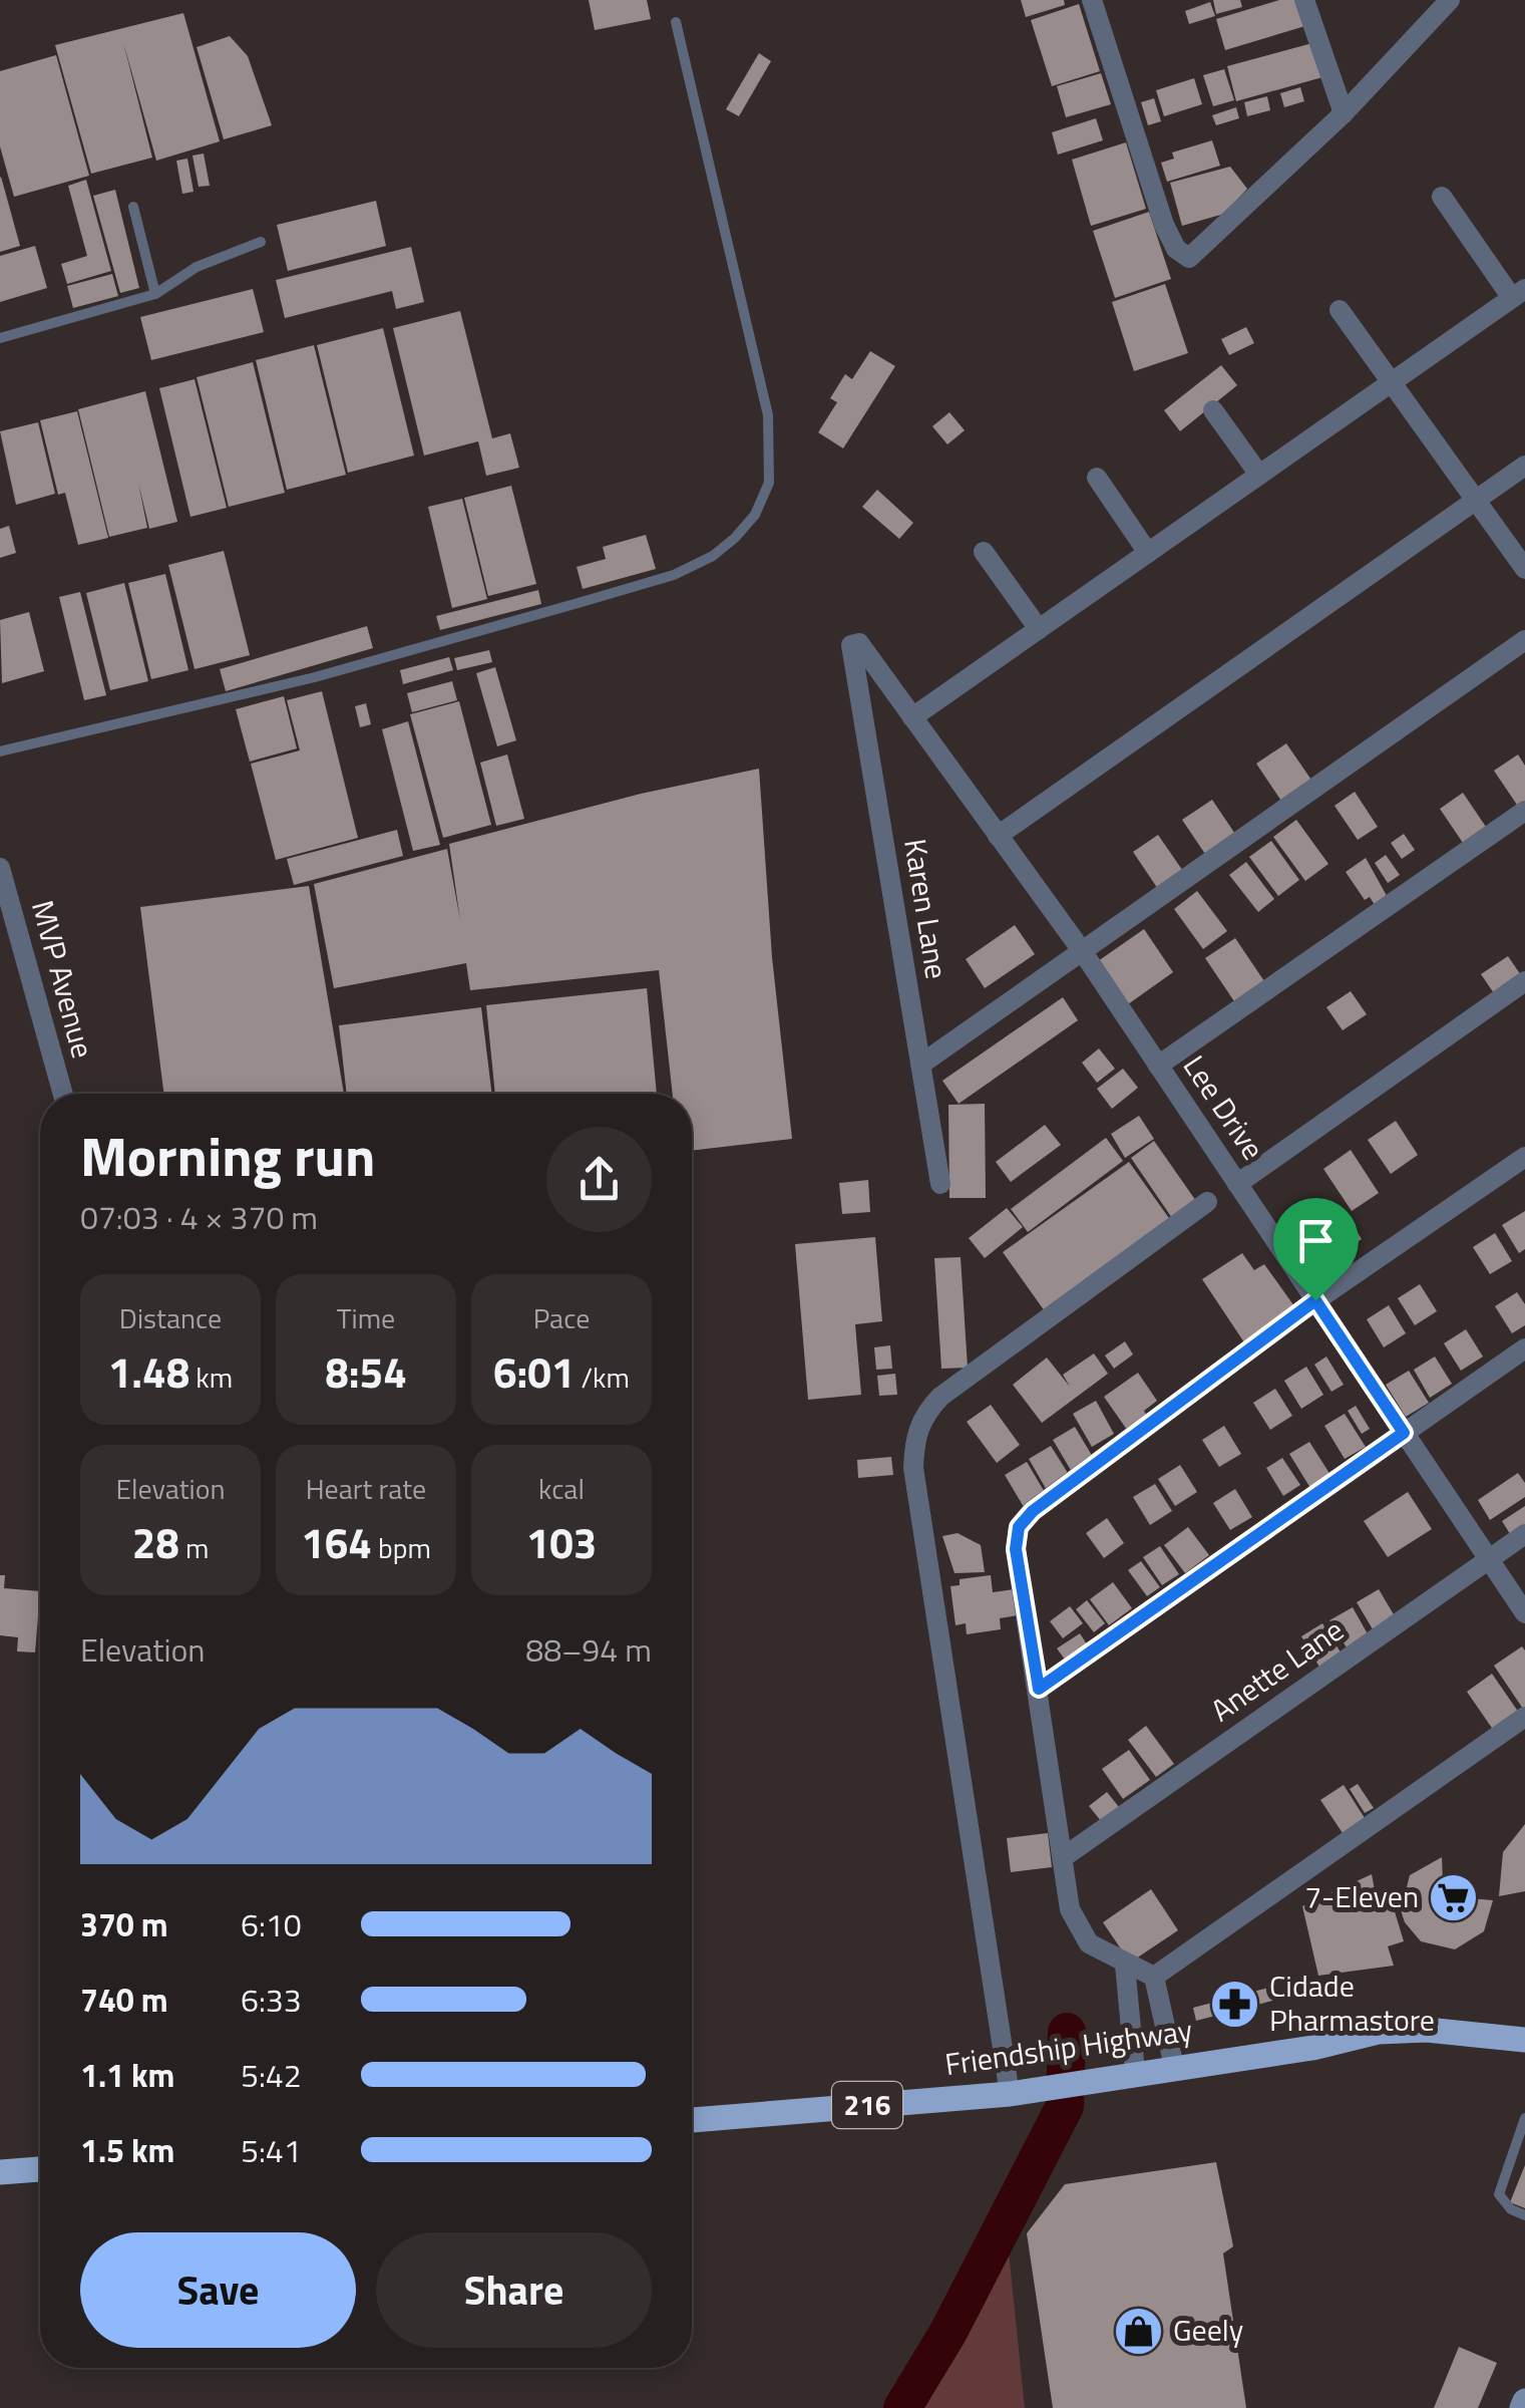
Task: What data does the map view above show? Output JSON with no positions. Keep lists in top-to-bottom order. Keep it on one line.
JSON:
{"streets":{"main road":["Friendship Highway","216"],"street":["Karen Lane","MVP Avenue","Lee Drive","Anette Lane"]},"crossings":[["Karen Lane","Lee Drive"],["Lee Drive","Anette Lane"]],"places":{"supermarket":["7-Eleven"],"pharmacy":["Cidade Pharmastore"],"shop":["Geely"]},"page":{"heading":["Morning run","07:03 · 4 × 370 m"],"stats":[["Distance","1.48 km"],["Time","8:54"],["Pace","6:01 /km"],["Elevation","28 m"],["Heart rate","164 bpm"],["kcal","103"]],"chart":["Elevation","88–94 m"],"list":[{"name":"370 m","note":"6:10"},{"name":"740 m","note":"6:33"},{"name":"1.1 km","note":"5:42"},{"name":"1.5 km","note":"5:41"}],"buttons":["Save","Share"]}}
